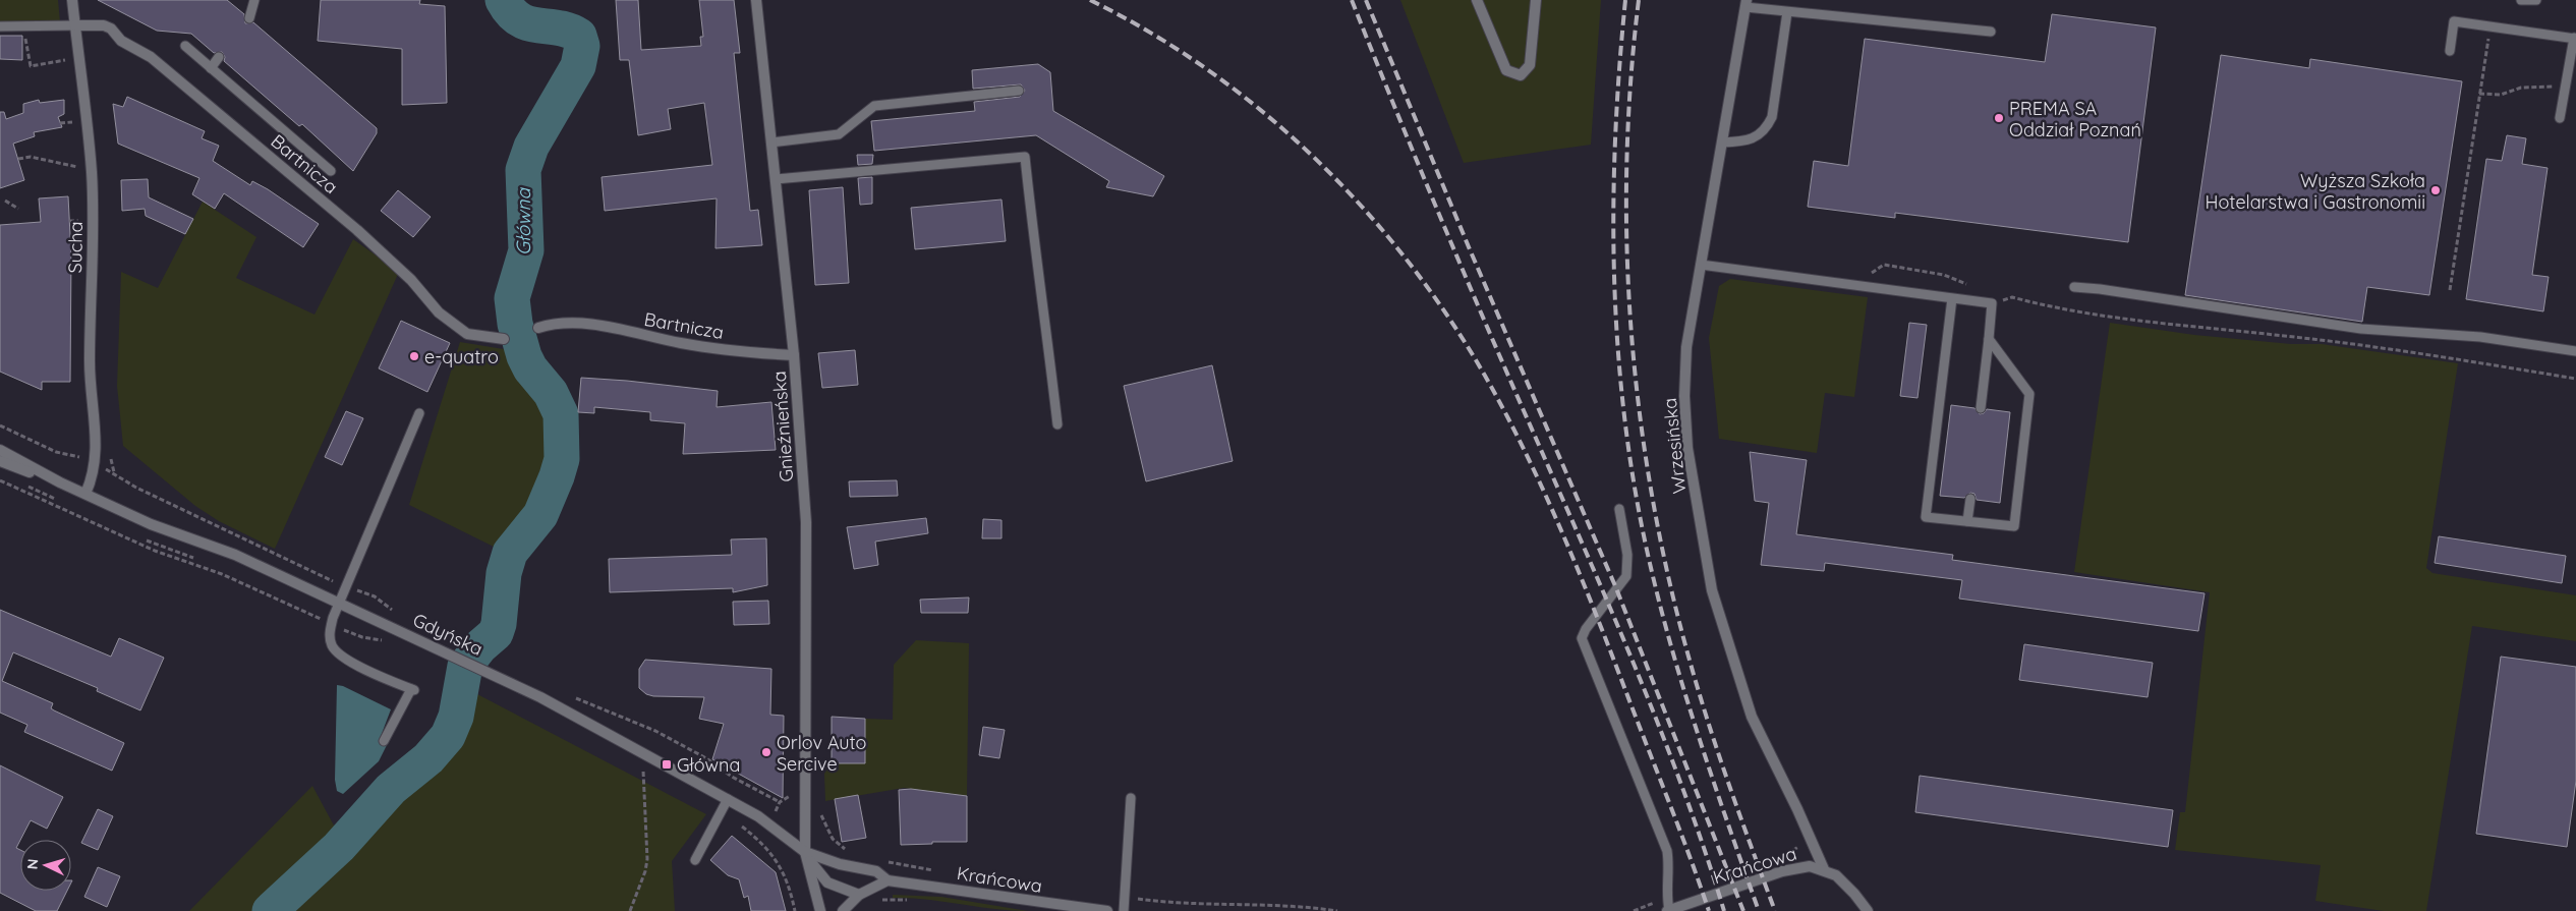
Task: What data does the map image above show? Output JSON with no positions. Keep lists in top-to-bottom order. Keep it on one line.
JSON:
{"streets":{"street":["Bartnicza","Sucha","Gnieźnieńska","Wrzesińska","Gdyńska","Krańcowa"]},"crossings":[["Bartnicza","Sucha"],["Bartnicza","Gnieźnieńska"],["Sucha","Gdyńska"],["Gnieźnieńska","Gdyńska"],["Gnieźnieńska","Krańcowa"],["Wrzesińska","Krańcowa"],["Gdyńska","Krańcowa"]],"water":["Główna"],"places":{"other":["PREMA SA Oddział Poznań","Wyższa Szkoła Hotelarstwa i Gastronomii","e-quatro","Orlov Auto Sercive"],"transit":["Główna"]},"north":"left"}
